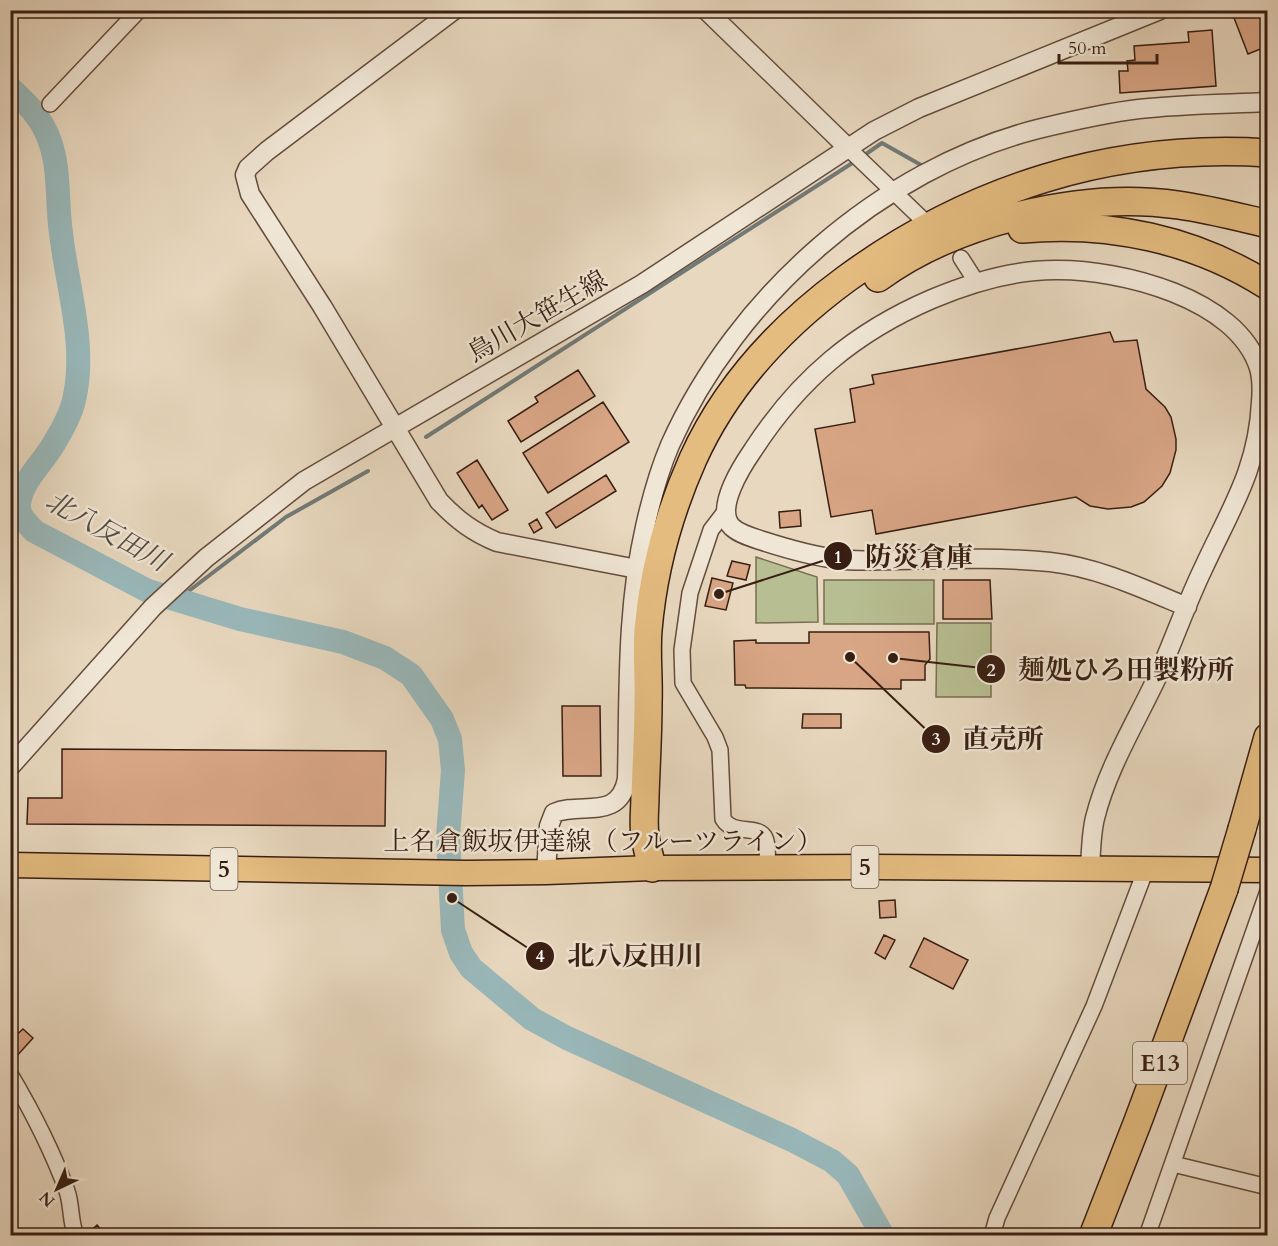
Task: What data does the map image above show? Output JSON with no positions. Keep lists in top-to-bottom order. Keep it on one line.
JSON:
{"streets":{"highway":["E13"],"main road":["上名倉飯坂伊達線（フルーツライン）","5"],"street":["鳥川大笹生線"]},"water":["北八反田川"],"places":["防災倉庫","直売所","麺処ひろ田製粉所","北八反田川"],"scale_bar":"50 m","north":"bottom left"}
